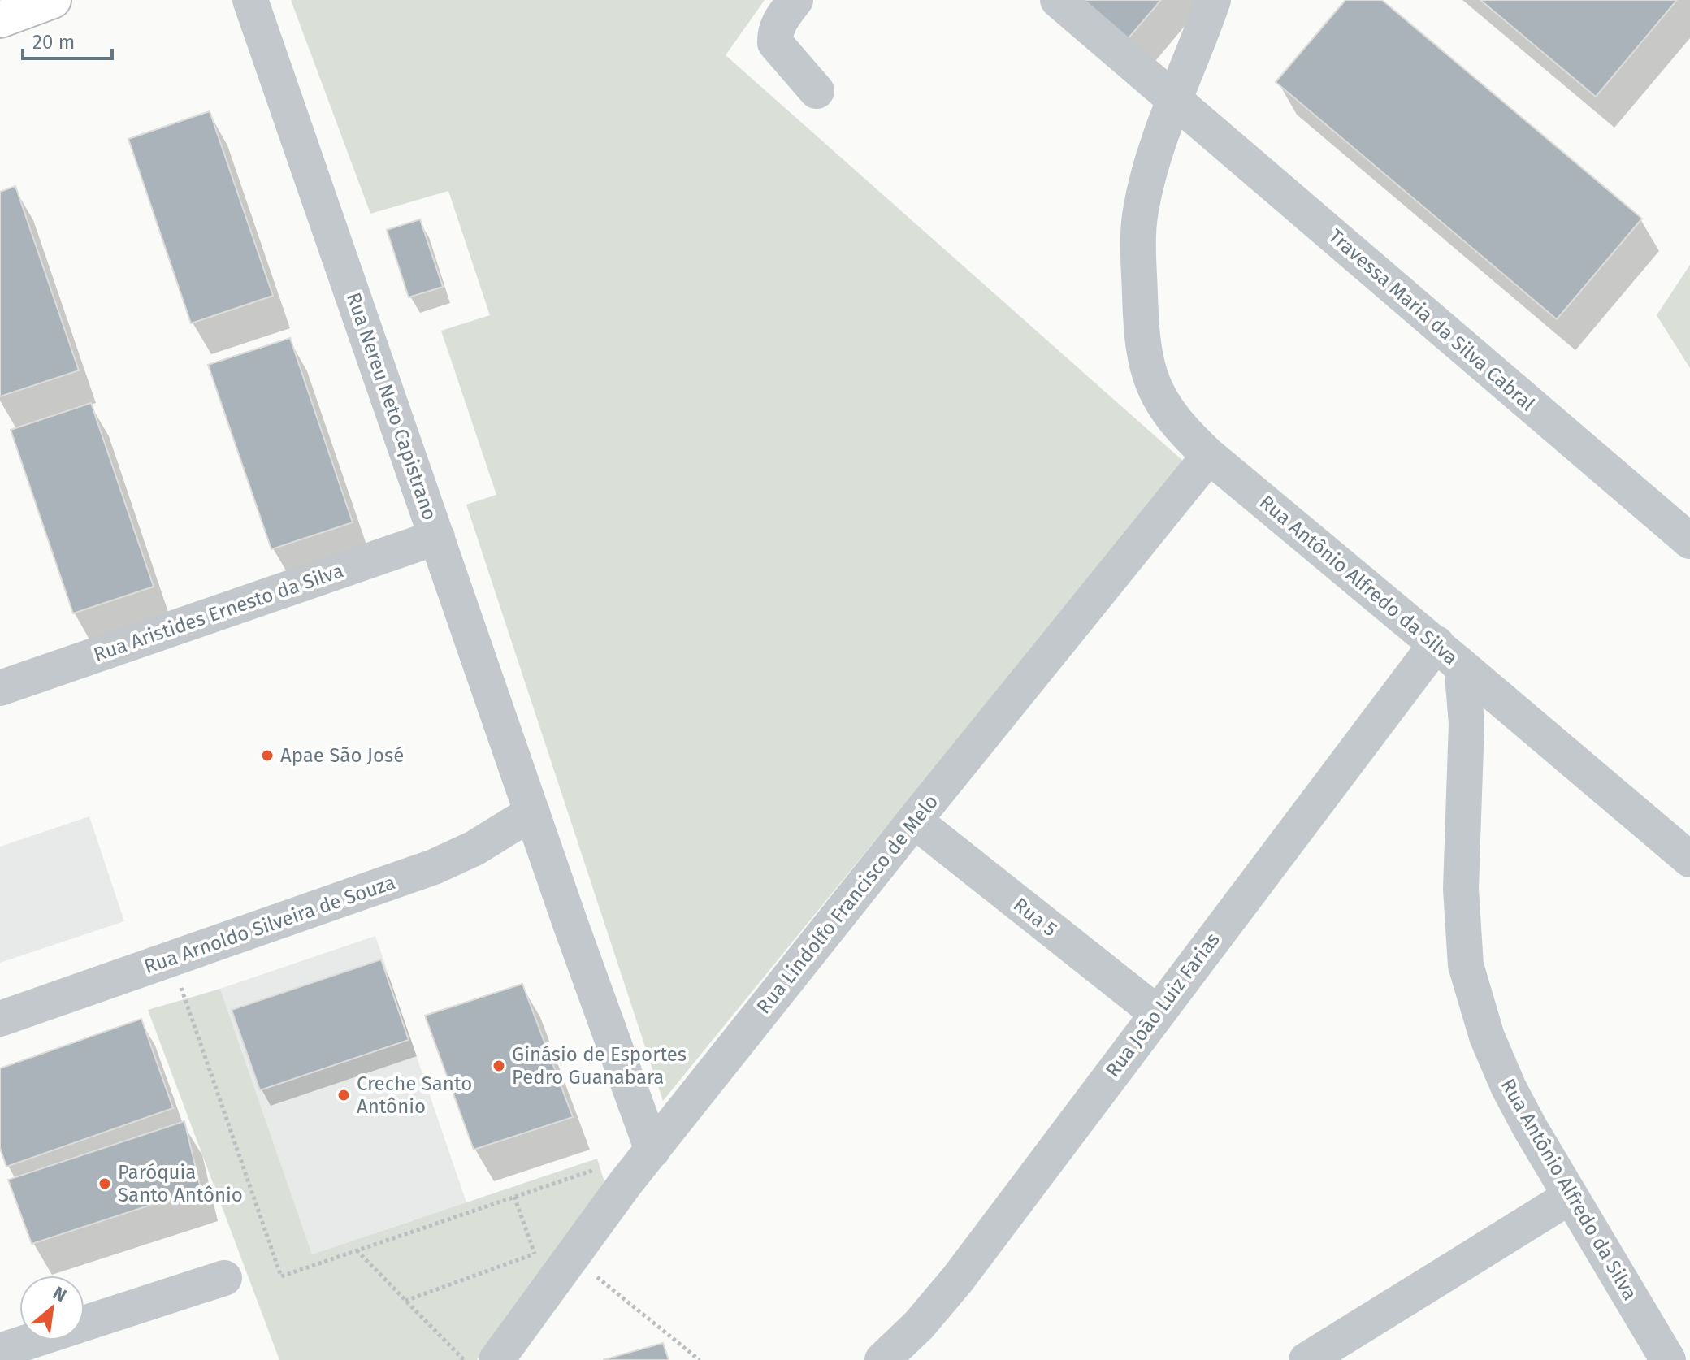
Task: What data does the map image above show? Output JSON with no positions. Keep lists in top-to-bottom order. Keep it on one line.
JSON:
{"streets":{"street":["Travessa Maria da Silva Cabral","Rua Nereu Neto Capistrano","Rua Antônio Alfredo da Silva","Rua Aristides Ernesto da Silva","Rua Lindolfo Francisco de Melo","Rua 5","Rua Arnoldo Silveira de Souza","Rua João Luiz Farias"]},"crossings":[["Travessa Maria da Silva Cabral","Rua Antônio Alfredo da Silva"],["Rua Nereu Neto Capistrano","Rua Aristides Ernesto da Silva"],["Rua Nereu Neto Capistrano","Rua Lindolfo Francisco de Melo"],["Rua Nereu Neto Capistrano","Rua Arnoldo Silveira de Souza"],["Rua Antônio Alfredo da Silva","Rua Lindolfo Francisco de Melo"],["Rua Antônio Alfredo da Silva","Rua João Luiz Farias"],["Rua Lindolfo Francisco de Melo","Rua 5"],["Rua 5","Rua João Luiz Farias"]],"places":["Apae São José","Ginásio de Esportes Pedro Guanabara","Creche Santo Antônio","Paróquia Santo Antônio"],"scale_bar":"20 m","north":"top right"}
